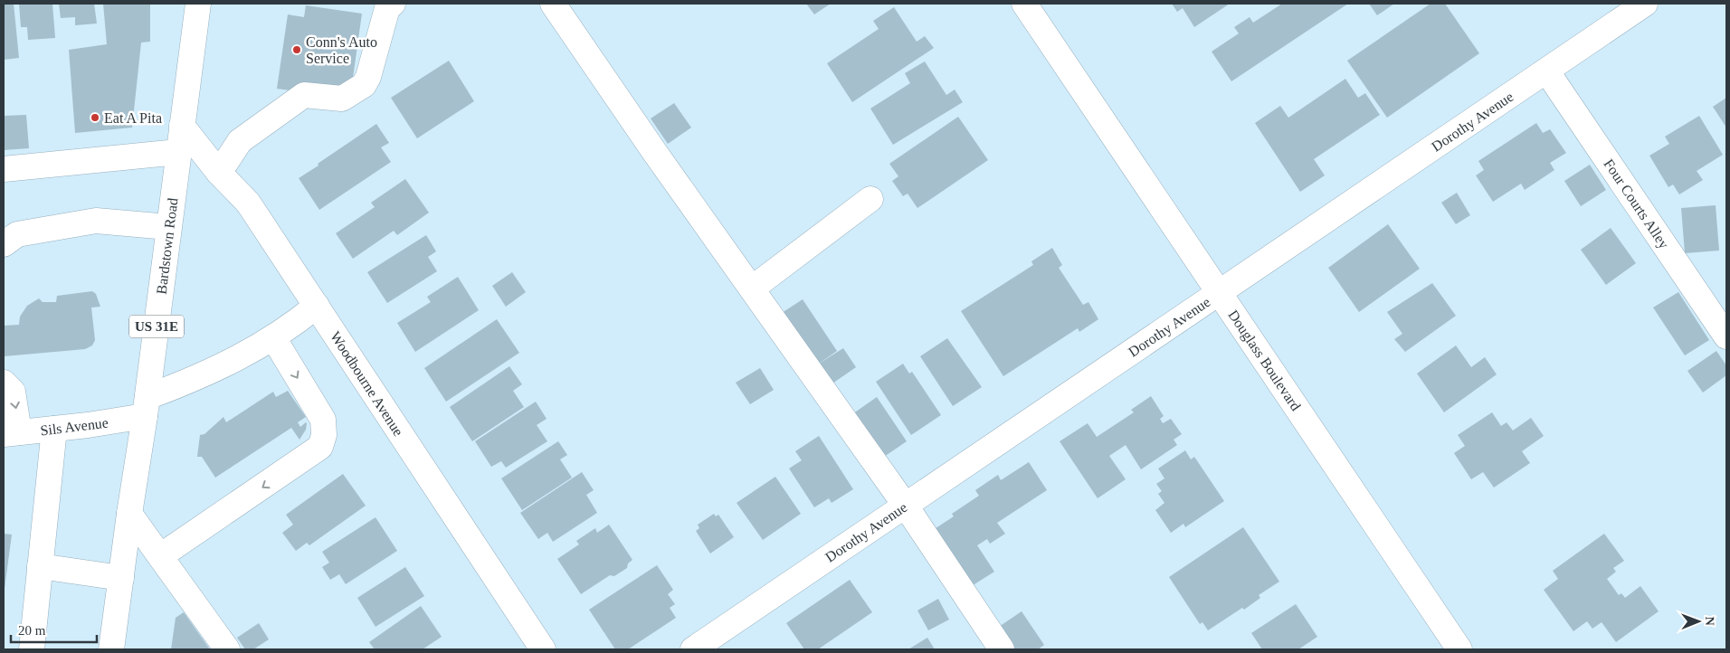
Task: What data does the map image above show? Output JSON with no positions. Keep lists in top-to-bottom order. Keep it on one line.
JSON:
{"streets":{"street":["Dorothy Avenue","Four Courts Alley","Bardstown Road","US 31E","Douglass Boulevard","Woodbourne Avenue","Sils Avenue"]},"crossings":[["Dorothy Avenue","Four Courts Alley"],["Dorothy Avenue","Douglass Boulevard"],["Bardstown Road","Woodbourne Avenue"],["Bardstown Road","Sils Avenue"],["Woodbourne Avenue","Sils Avenue"]],"places":["Conn's Auto Service","Eat A Pita"],"scale_bar":"20 m","north":"right"}
